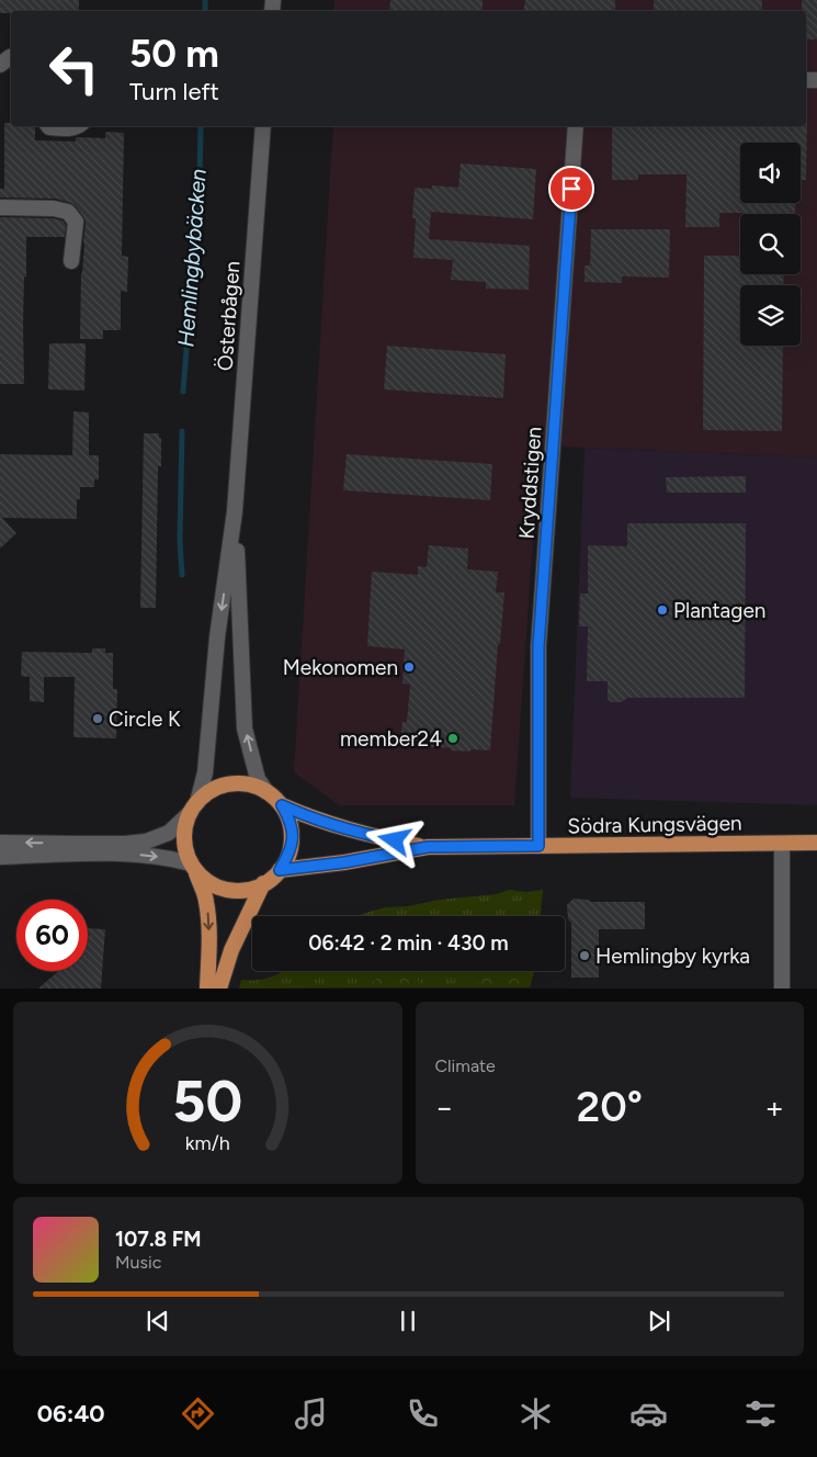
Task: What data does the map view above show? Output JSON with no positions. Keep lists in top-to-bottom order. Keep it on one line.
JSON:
{"streets":{"main road":["Österbågen","Kryddstigen","Södra Kungsvägen"]},"crossings":[["Österbågen","Södra Kungsvägen"],["Kryddstigen","Södra Kungsvägen"]],"water":["Hemlingbybäcken"],"places":["Plantagen","Mekonomen","Circle K","member24","Hemlingby kyrka"],"page":{"turn":["50 m","Turn left"],"limit":"60","trip":"06:42 · 2 min · 430 m","tile":"Climate","heat":["−","20°","+"],"song":["107.8 FM","Music"],"tabs":"06:40","gauge":["50","km/h"]}}
